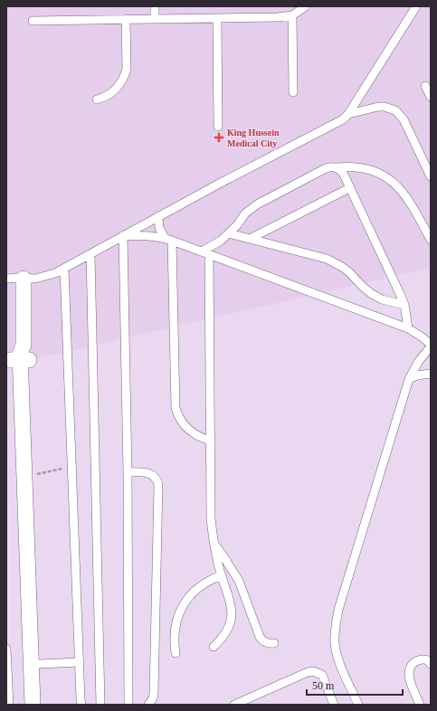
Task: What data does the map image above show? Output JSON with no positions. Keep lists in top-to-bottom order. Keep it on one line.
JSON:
{"places":{"health":["King Hussein Medical City"]},"scale_bar":"50 m"}
